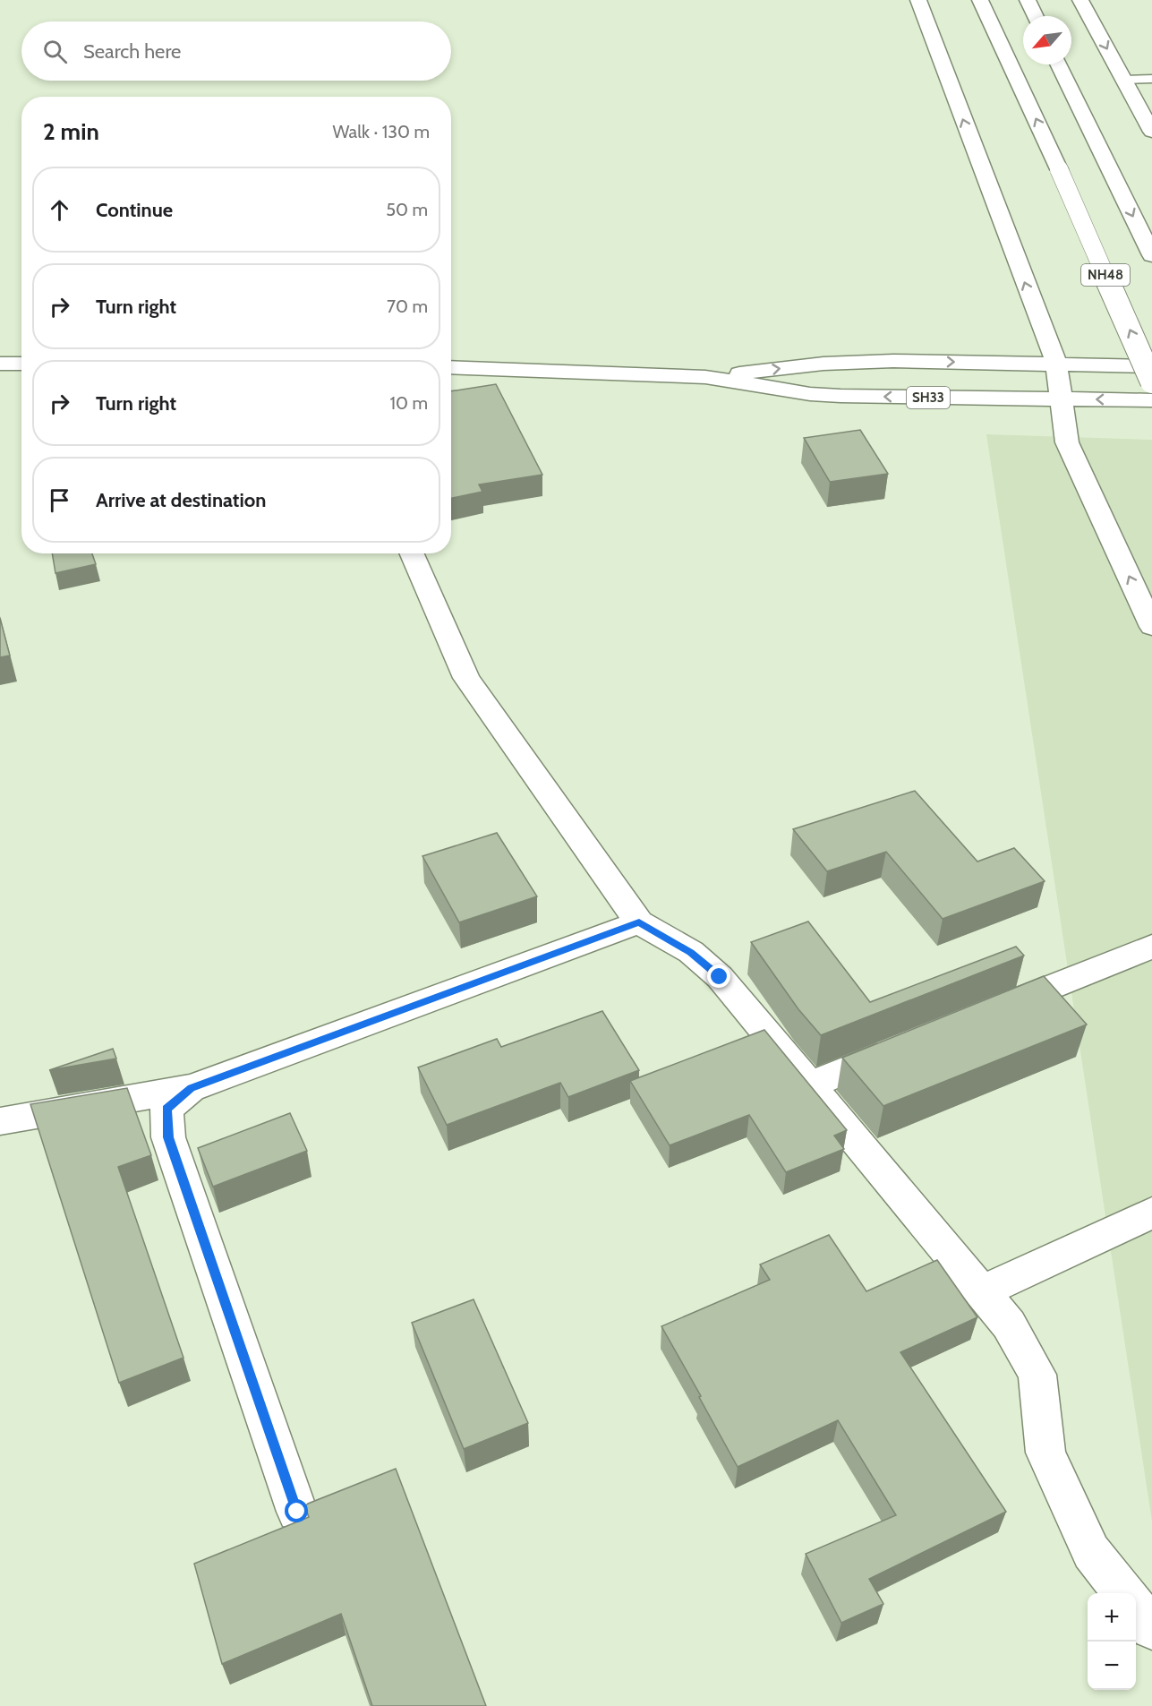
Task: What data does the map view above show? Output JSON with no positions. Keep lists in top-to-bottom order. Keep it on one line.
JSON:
{"streets":{"main road":["NH48","SH33"]},"north":"bottom left","page":{"search":"Search here","heading":["2 min","Walk · 130 m"],"list":[["Continue","50 m"],["Turn right","70 m"],["Turn right","10 m"],"Arrive at destination"],"map_buttons":["+","−"]}}
